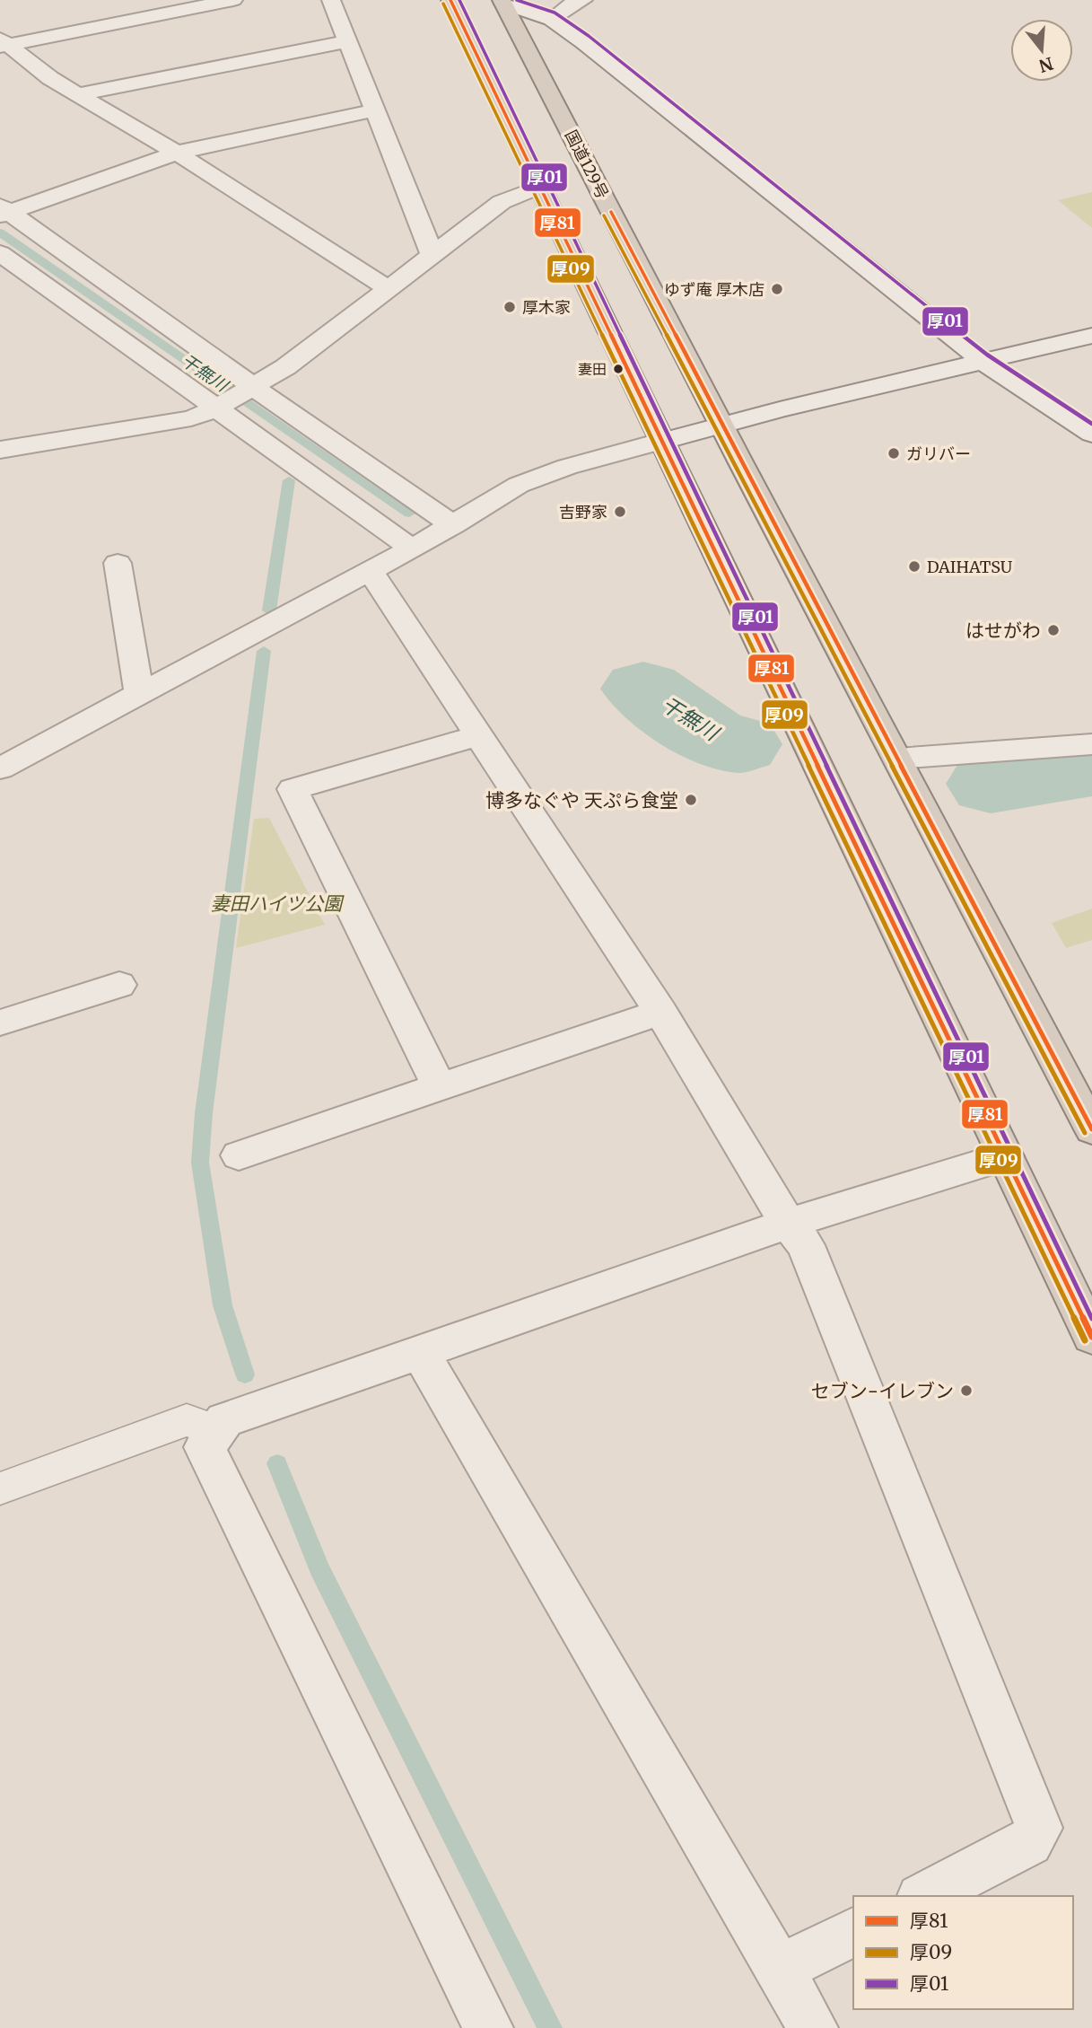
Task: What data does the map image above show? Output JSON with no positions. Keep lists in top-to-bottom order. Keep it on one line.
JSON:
{"streets":{"highway":["国道129号"]},"water":["干無川"],"parks":["妻田ハイツ公園"],"places":["ゆず庵 厚木店","厚木家","妻田","ガリバー","吉野家","DAIHATSU","はせがわ","博多なぐや 天ぷら食堂","セブン-イレブン"],"lines":["transit line 厚81","transit line 厚01","transit line 厚09"],"legend":["厚81","厚09","厚01"],"north":"bottom"}
